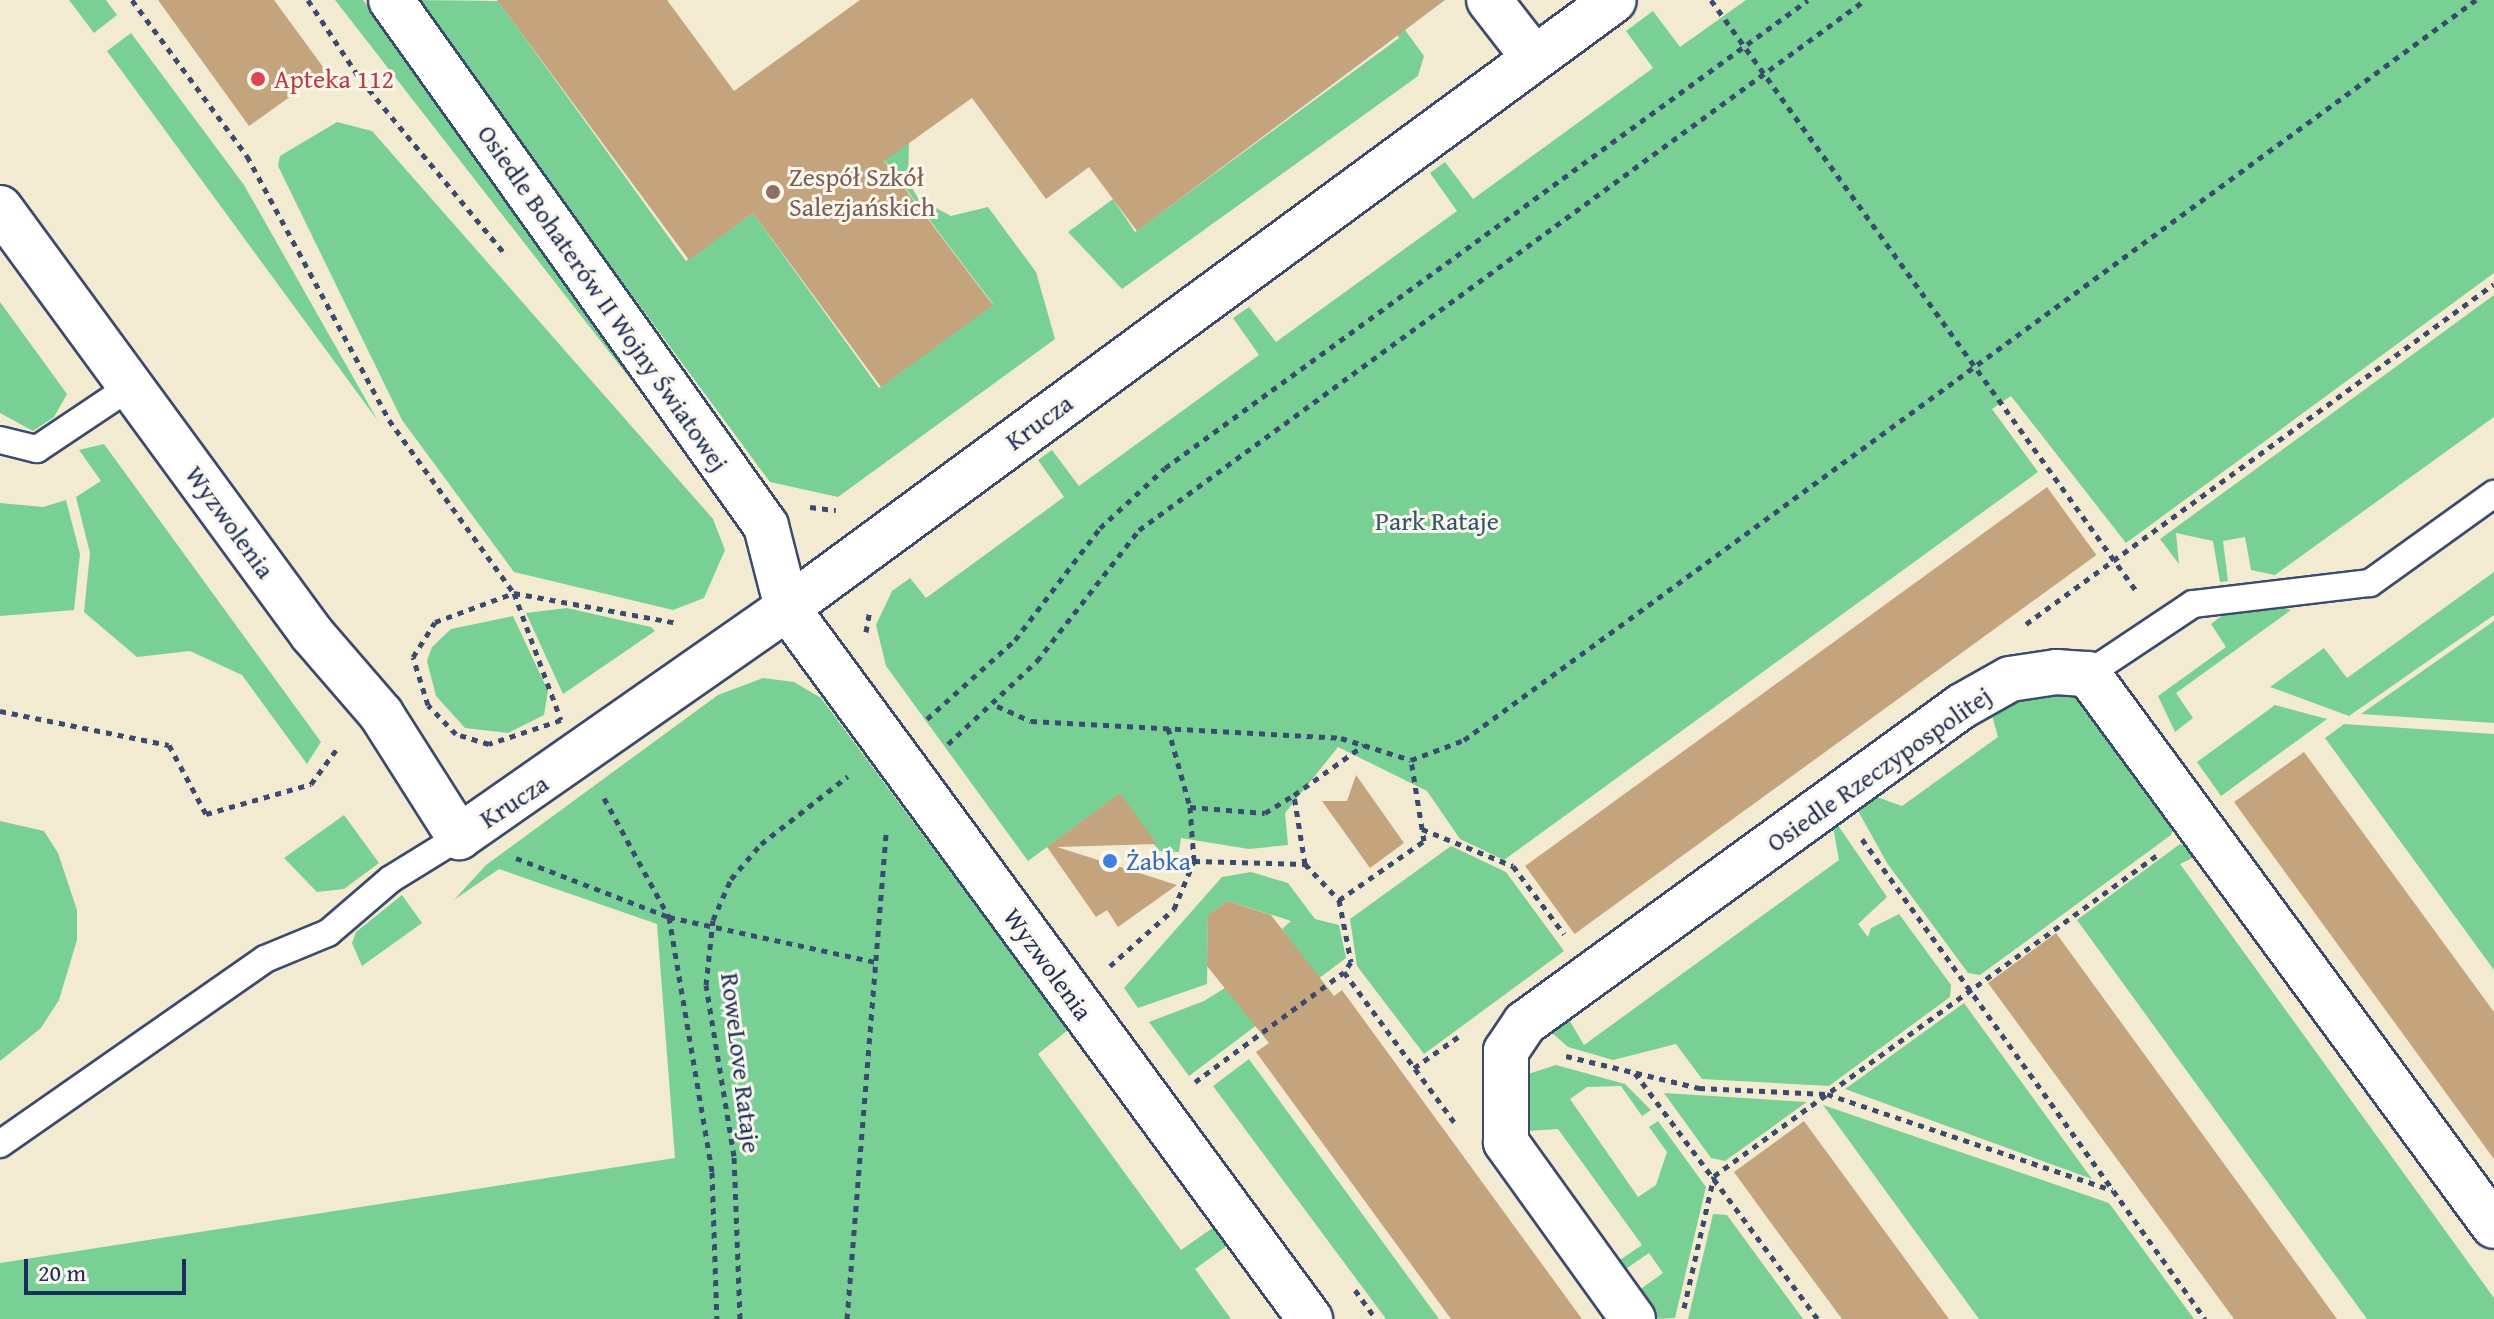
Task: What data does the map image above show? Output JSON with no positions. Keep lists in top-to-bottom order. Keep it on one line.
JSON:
{"streets":{"street":["Osiedle Bohaterów II Wojny Światowej","Krucza","Wyzwolenia","Osiedle Rzeczypospolitej"],"path":["RoweLove Rataje"]},"crossings":[["Osiedle Bohaterów II Wojny Światowej","Krucza"],["Osiedle Bohaterów II Wojny Światowej","Wyzwolenia"],["Krucza","Wyzwolenia"],["Wyzwolenia","RoweLove Rataje"]],"parks":["Park Rataje"],"places":["Apteka 112","Zespół Szkół Salezjańskich","Żabka"],"scale_bar":"20 m"}
